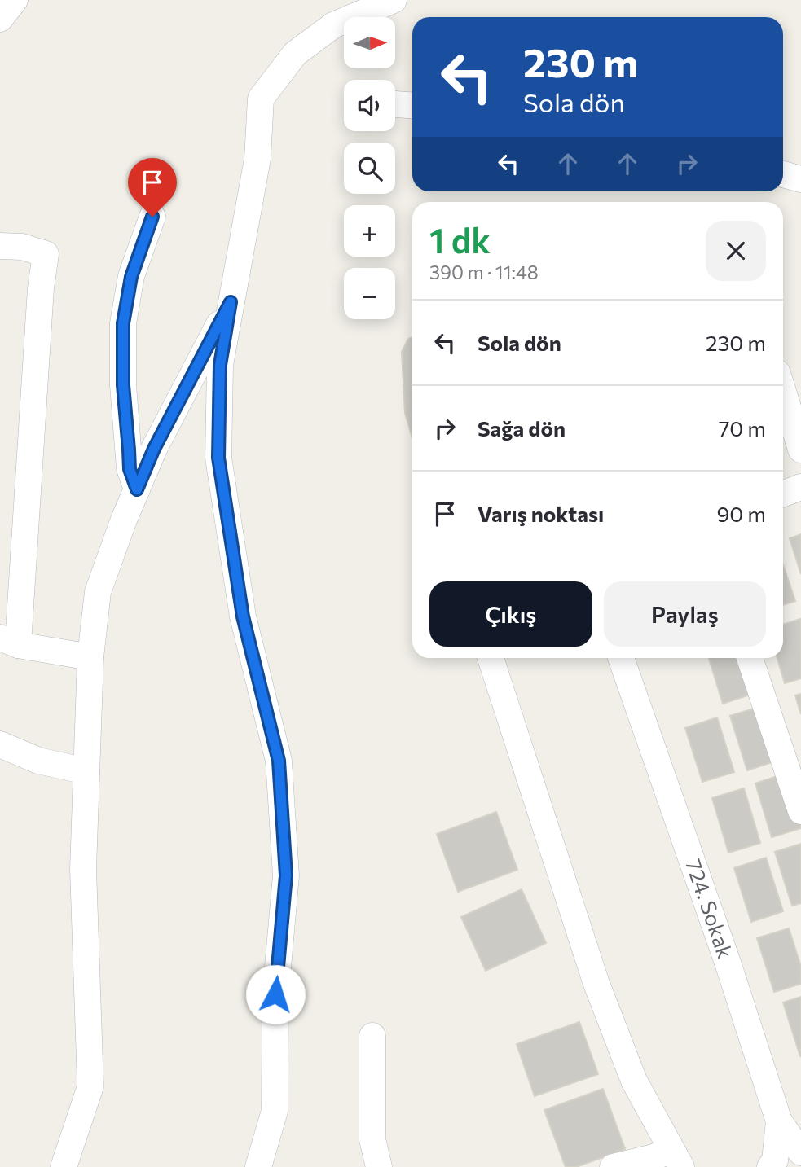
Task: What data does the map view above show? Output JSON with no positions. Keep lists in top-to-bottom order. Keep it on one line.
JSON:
{"streets":{"street":["724. Sokak"]},"north":"right","page":{"map_buttons":["+","−"],"turn":["230 m","Sola dön"],"heading":["1 dk","390 m · 11:48"],"list":[{"name":"Sola dön","value":"230 m"},{"name":"Sağa dön","value":"70 m"},{"name":"Varış noktası","value":"90 m"}],"buttons":["Çıkış","Paylaş"]}}
